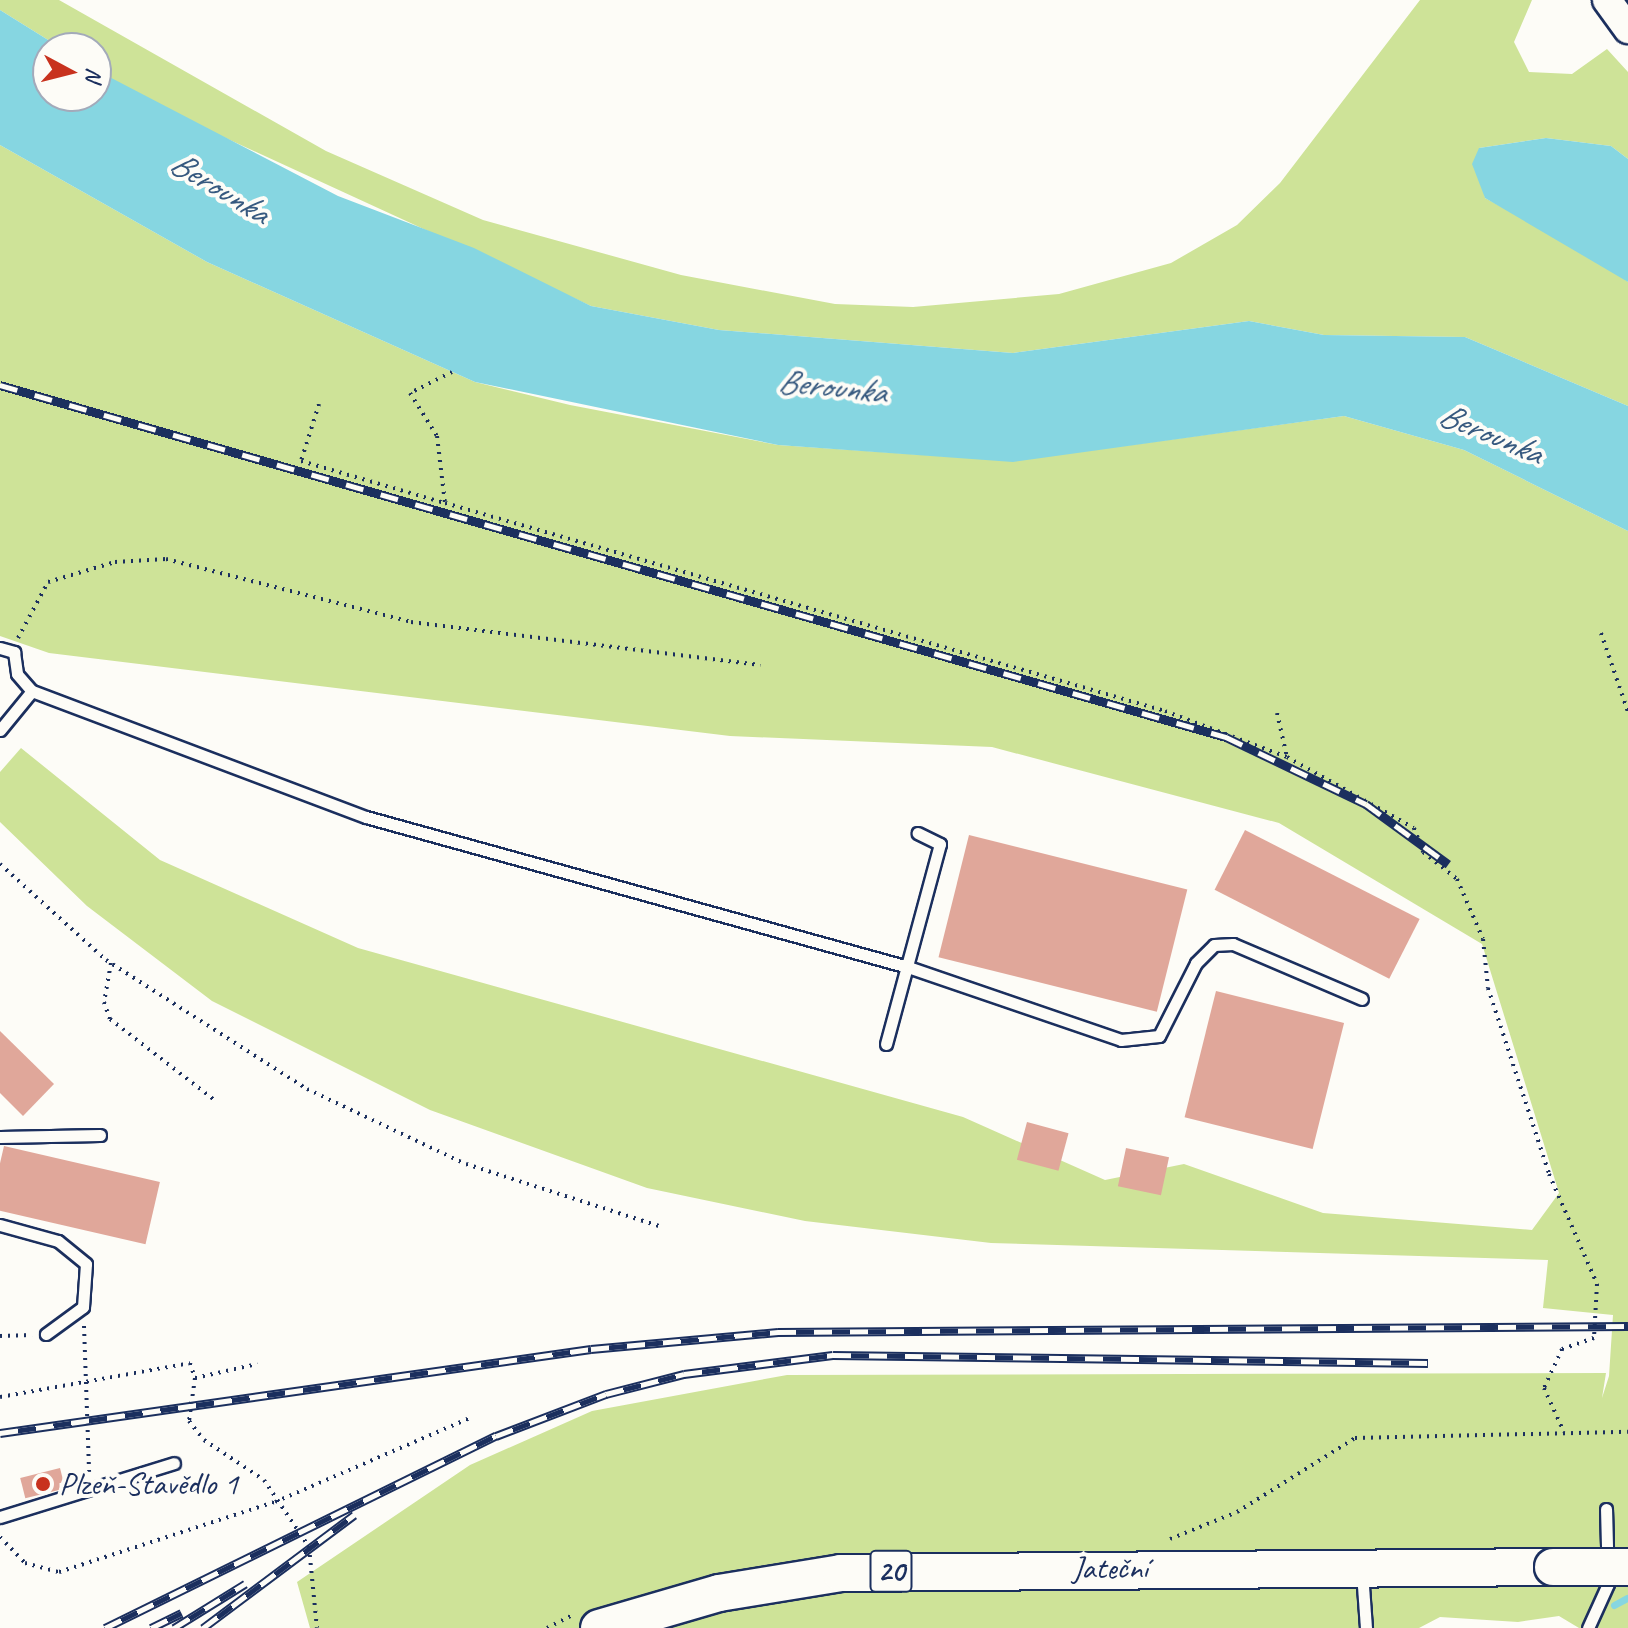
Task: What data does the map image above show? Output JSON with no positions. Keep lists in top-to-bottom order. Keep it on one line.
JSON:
{"streets":{"main road":["Jateční","20"]},"water":["Berounka"],"places":["Plzeň-Stavědlo 1"],"north":"right"}
